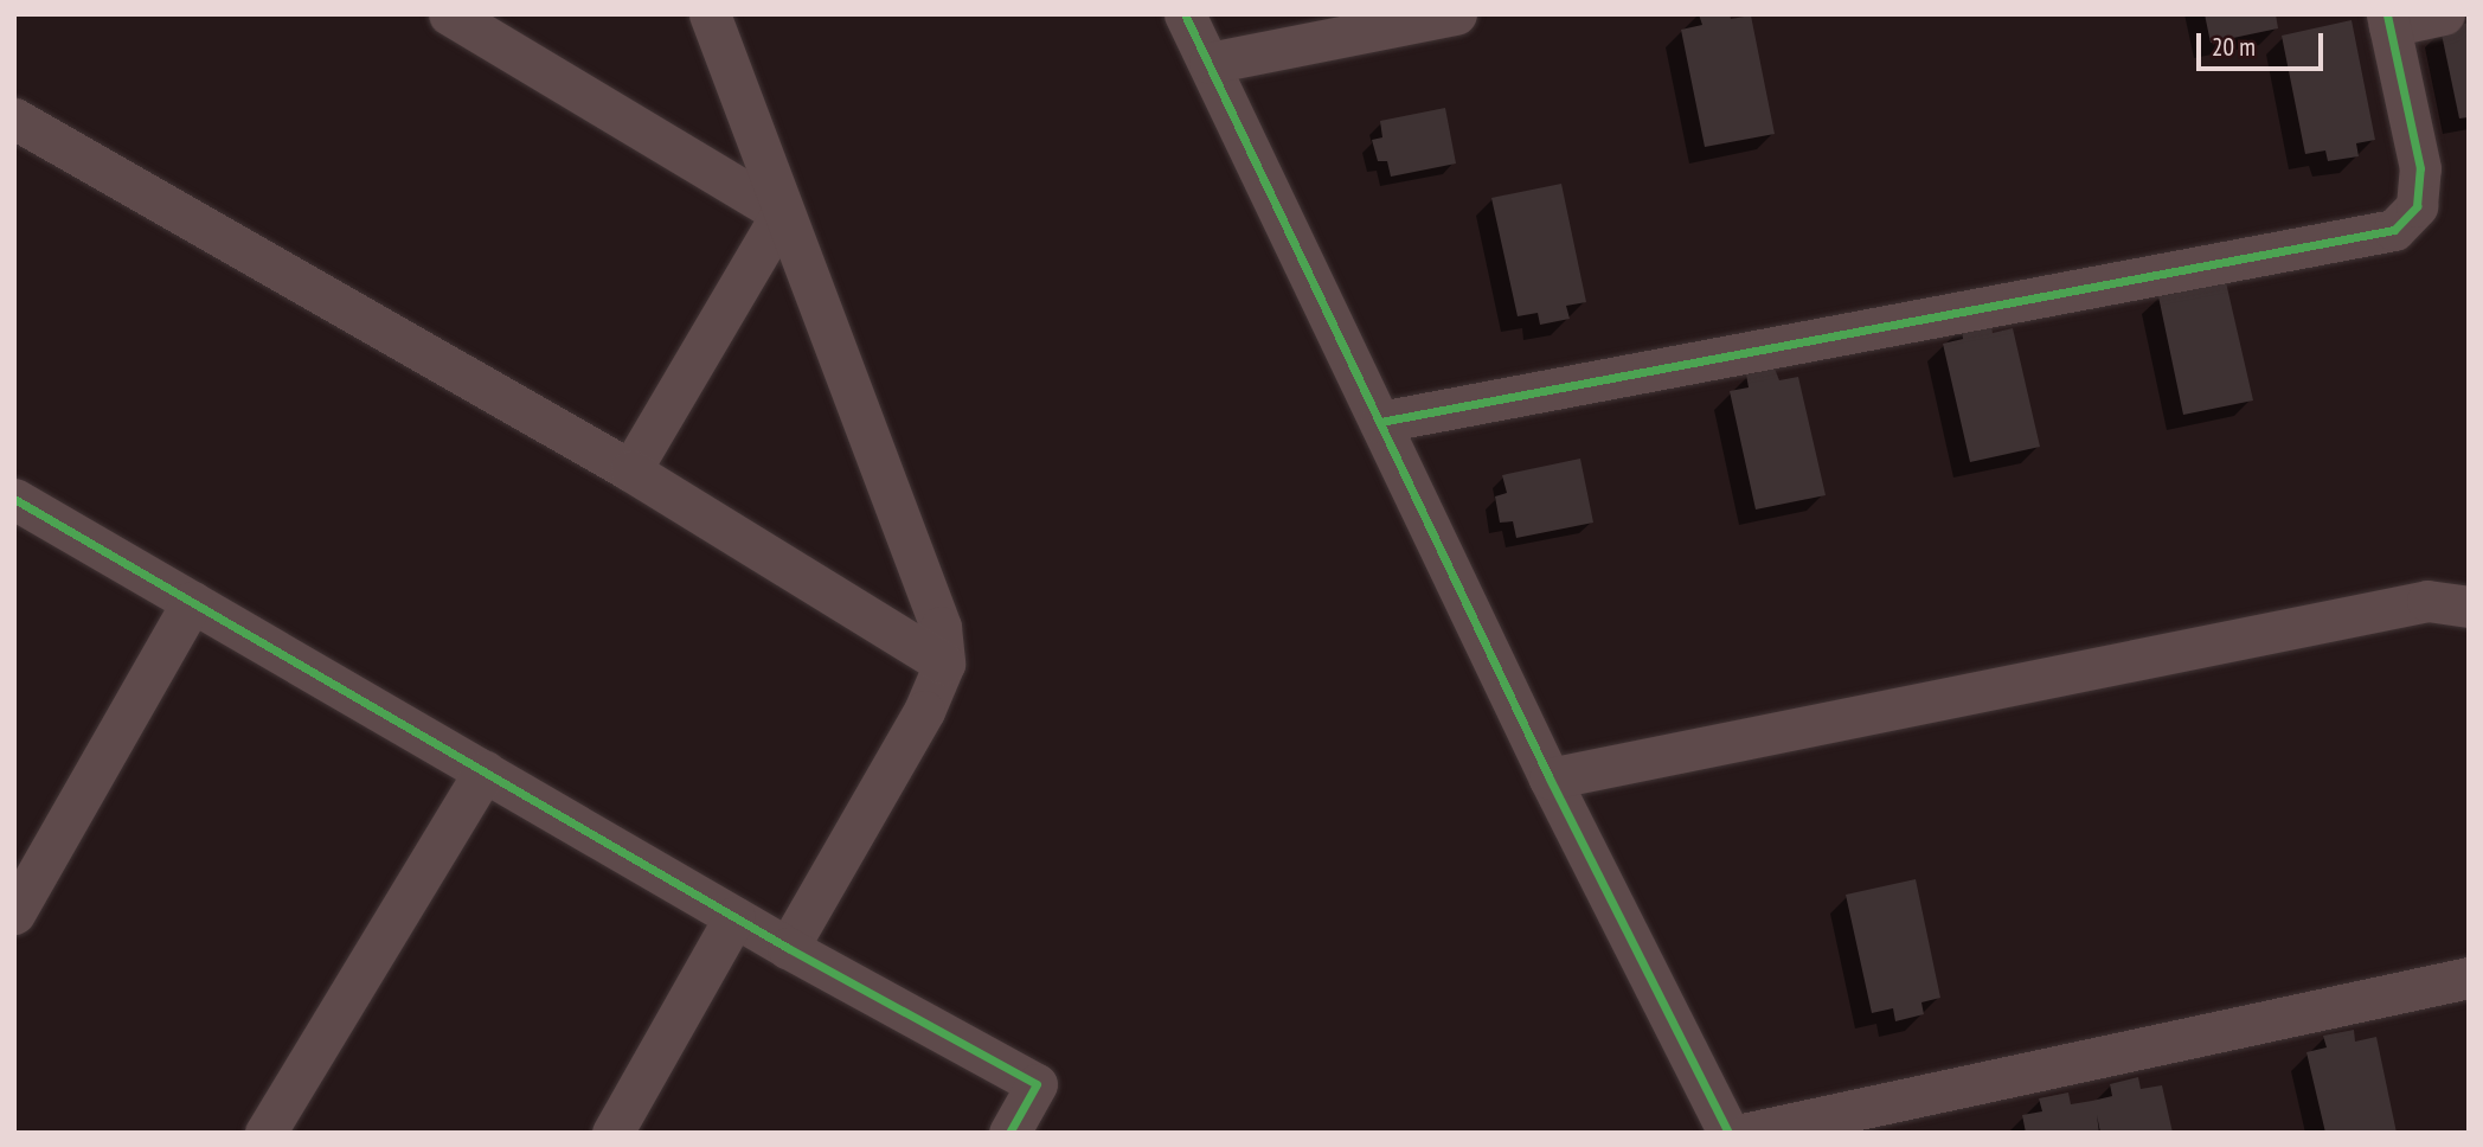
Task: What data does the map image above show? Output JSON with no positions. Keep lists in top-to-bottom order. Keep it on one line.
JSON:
{"scale_bar":"20 m"}
